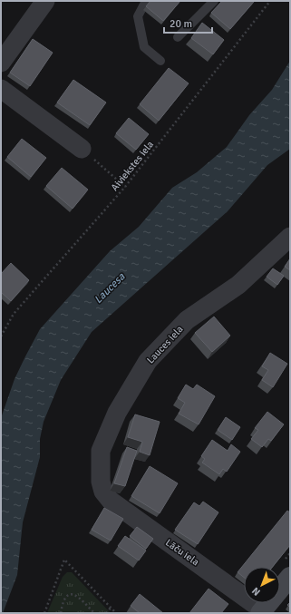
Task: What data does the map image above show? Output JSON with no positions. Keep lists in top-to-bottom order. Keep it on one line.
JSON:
{"streets":{"street":["Lauces iela","Lāču iela"],"path":["Aiviekstes iela"]},"crossings":[["Lauces iela","Lāču iela"]],"water":["Laucesa"],"scale_bar":"20 m","north":"bottom left"}
